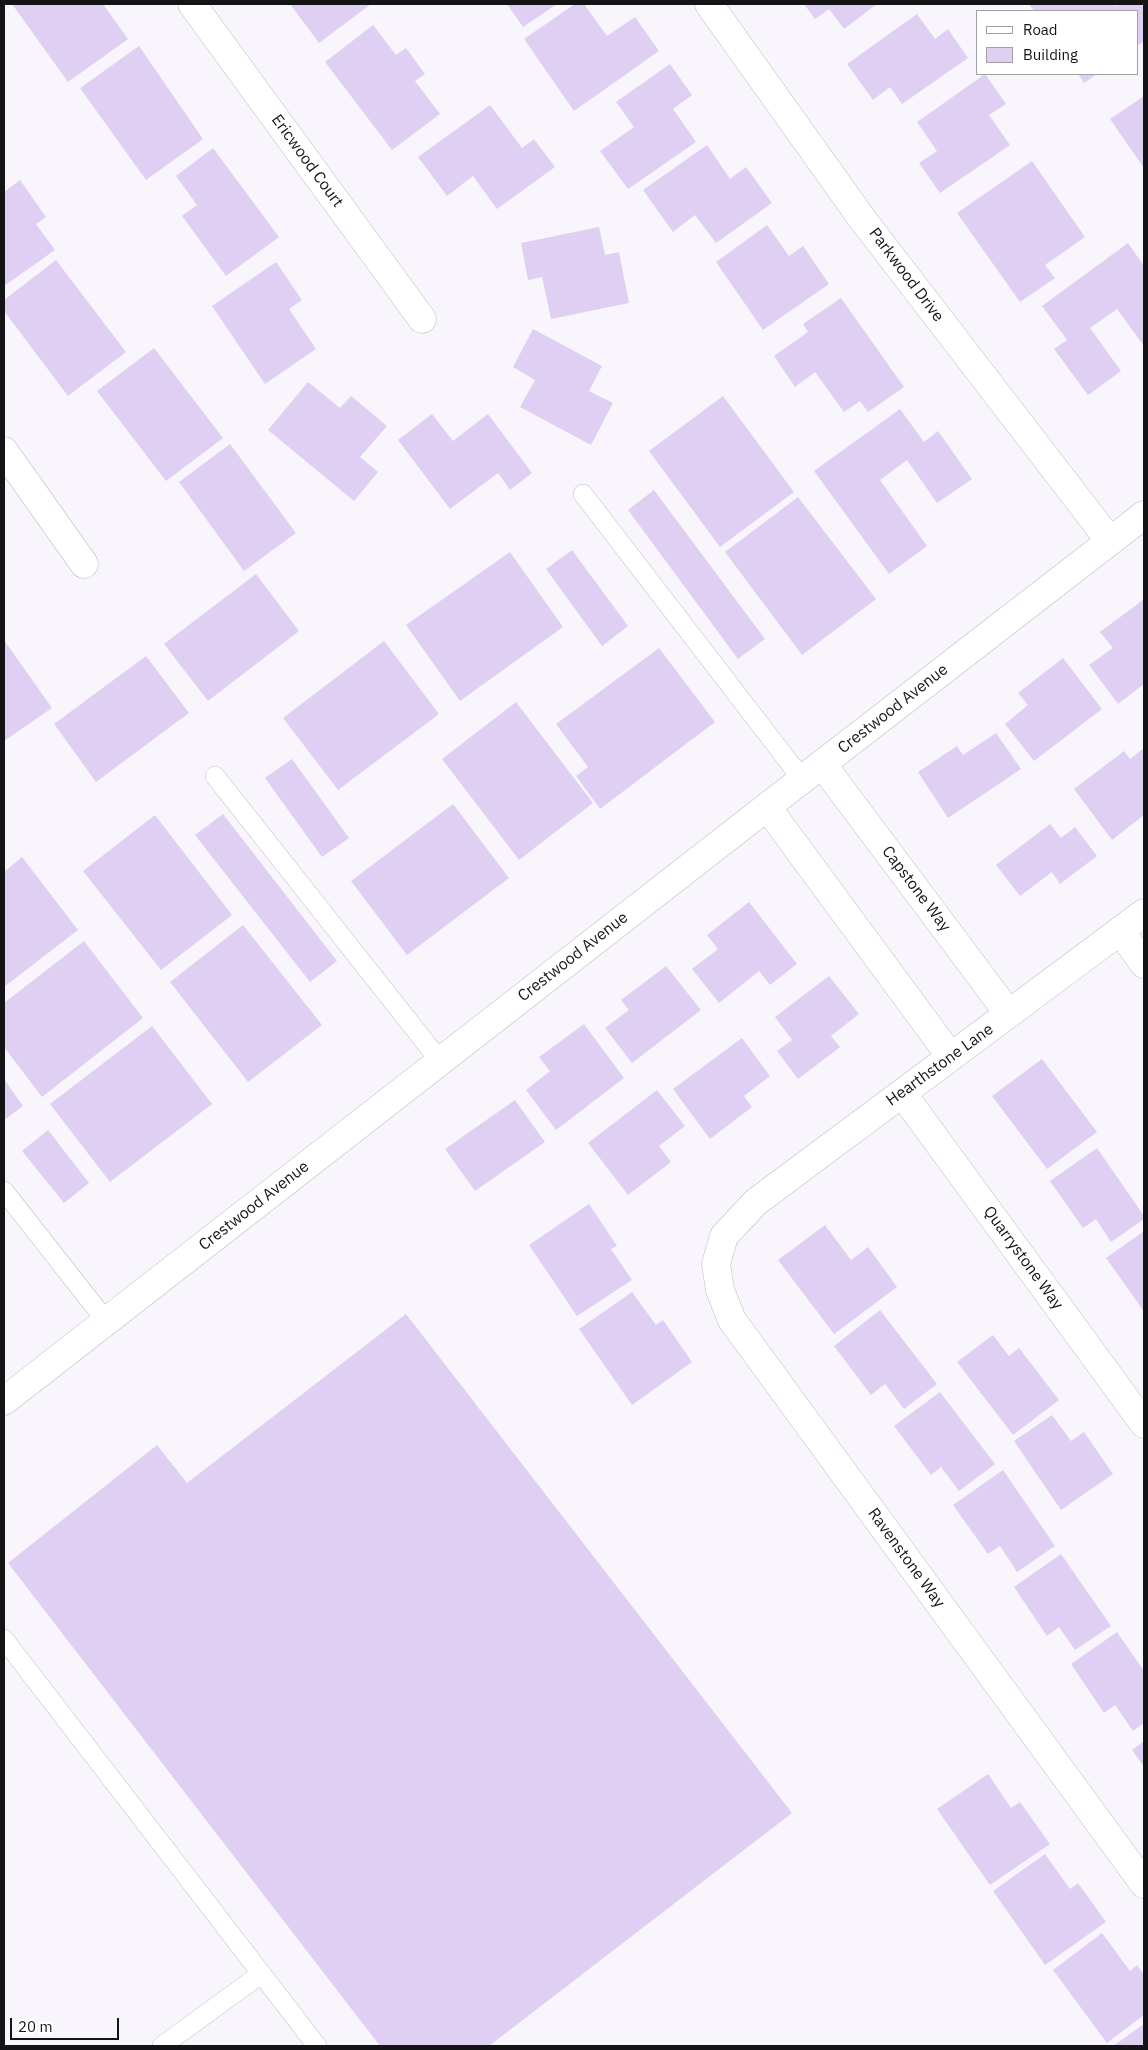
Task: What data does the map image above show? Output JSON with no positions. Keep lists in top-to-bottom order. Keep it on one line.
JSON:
{"streets":{"street":["Ericwood Court","Parkwood Drive","Crestwood Avenue","Capstone Way","Hearthstone Lane","Quarrystone Way","Ravenstone Way"]},"crossings":[["Parkwood Drive","Crestwood Avenue"],["Crestwood Avenue","Capstone Way"],["Capstone Way","Hearthstone Lane"],["Hearthstone Lane","Quarrystone Way"],["Hearthstone Lane","Ravenstone Way"]],"legend":["Road","Building"],"scale_bar":"20 m"}
